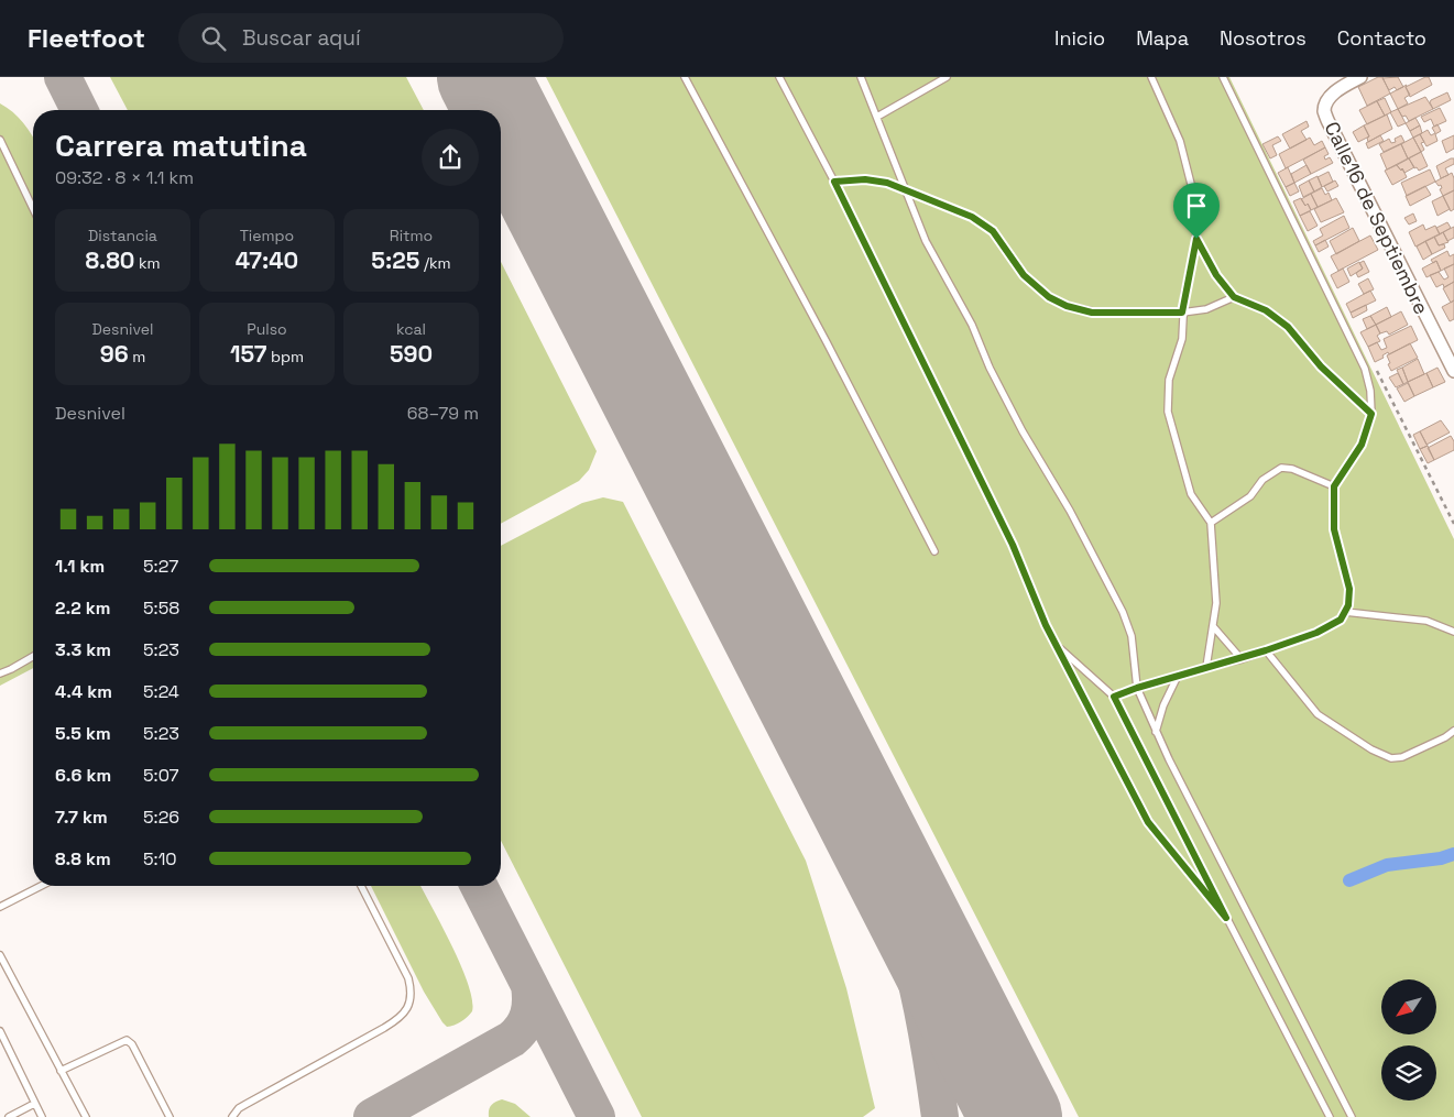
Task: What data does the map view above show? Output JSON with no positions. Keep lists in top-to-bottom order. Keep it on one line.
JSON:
{"streets":{"street":["Calle16 de Septiembre"]},"north":"bottom left","page":{"header":"Fleetfoot","search":"Buscar aquí","nav":["Inicio","Mapa","Nosotros","Contacto"],"heading":["Carrera matutina","09:32 · 8 × 1.1 km"],"stats":[["Distancia","8.80 km"],["Tiempo","47:40"],["Ritmo","5:25 /km"],["Desnivel","96 m"],["Pulso","157 bpm"],["kcal","590"]],"chart":["Desnivel","68–79 m"],"list":[{"name":"1.1 km","note":"5:27"},{"name":"2.2 km","note":"5:58"},{"name":"3.3 km","note":"5:23"},{"name":"4.4 km","note":"5:24"},{"name":"5.5 km","note":"5:23"},{"name":"6.6 km","note":"5:07"},{"name":"7.7 km","note":"5:26"},{"name":"8.8 km","note":"5:10"}]}}
